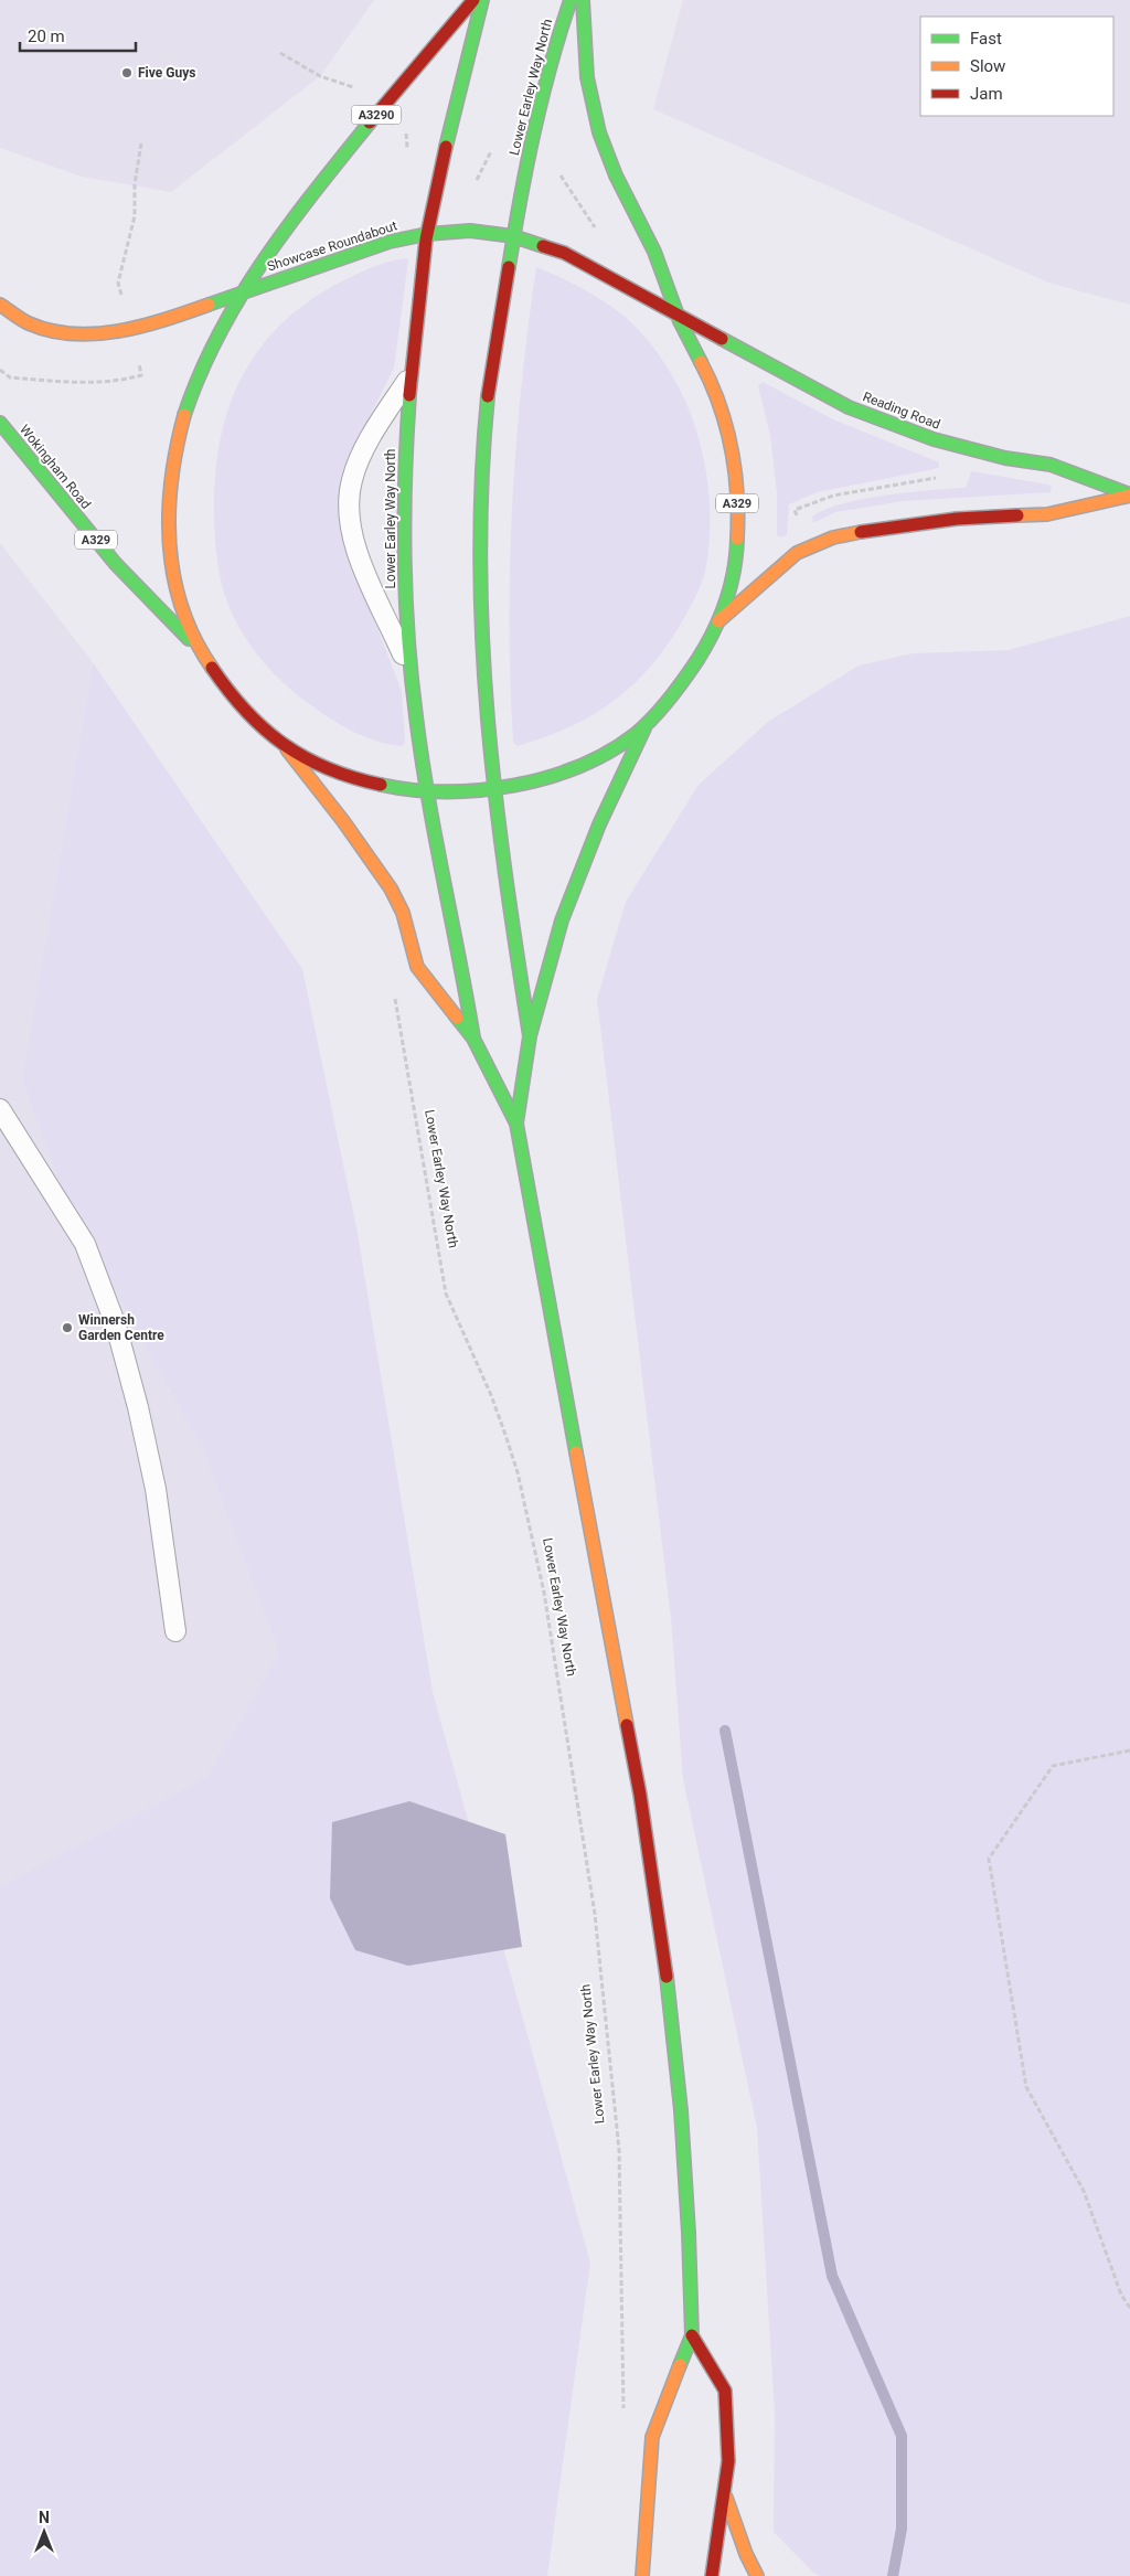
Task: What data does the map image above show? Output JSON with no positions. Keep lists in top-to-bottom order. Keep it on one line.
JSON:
{"streets":{"main road":["Lower Earley Way North","A3290","Showcase Roundabout","Reading Road","Wokingham Road","A329"]},"crossings":[["Lower Earley Way North","Showcase Roundabout"],["Lower Earley Way North","A329"],["A3290","Showcase Roundabout"],["A3290","A329"],["Showcase Roundabout","Reading Road"],["Showcase Roundabout","A329"],["Reading Road","A329"],["Wokingham Road","A329"]],"places":["Five Guys","Winnersh Garden Centre"],"legend":["Fast","Slow","Jam"],"scale_bar":"20 m","north":"top"}
